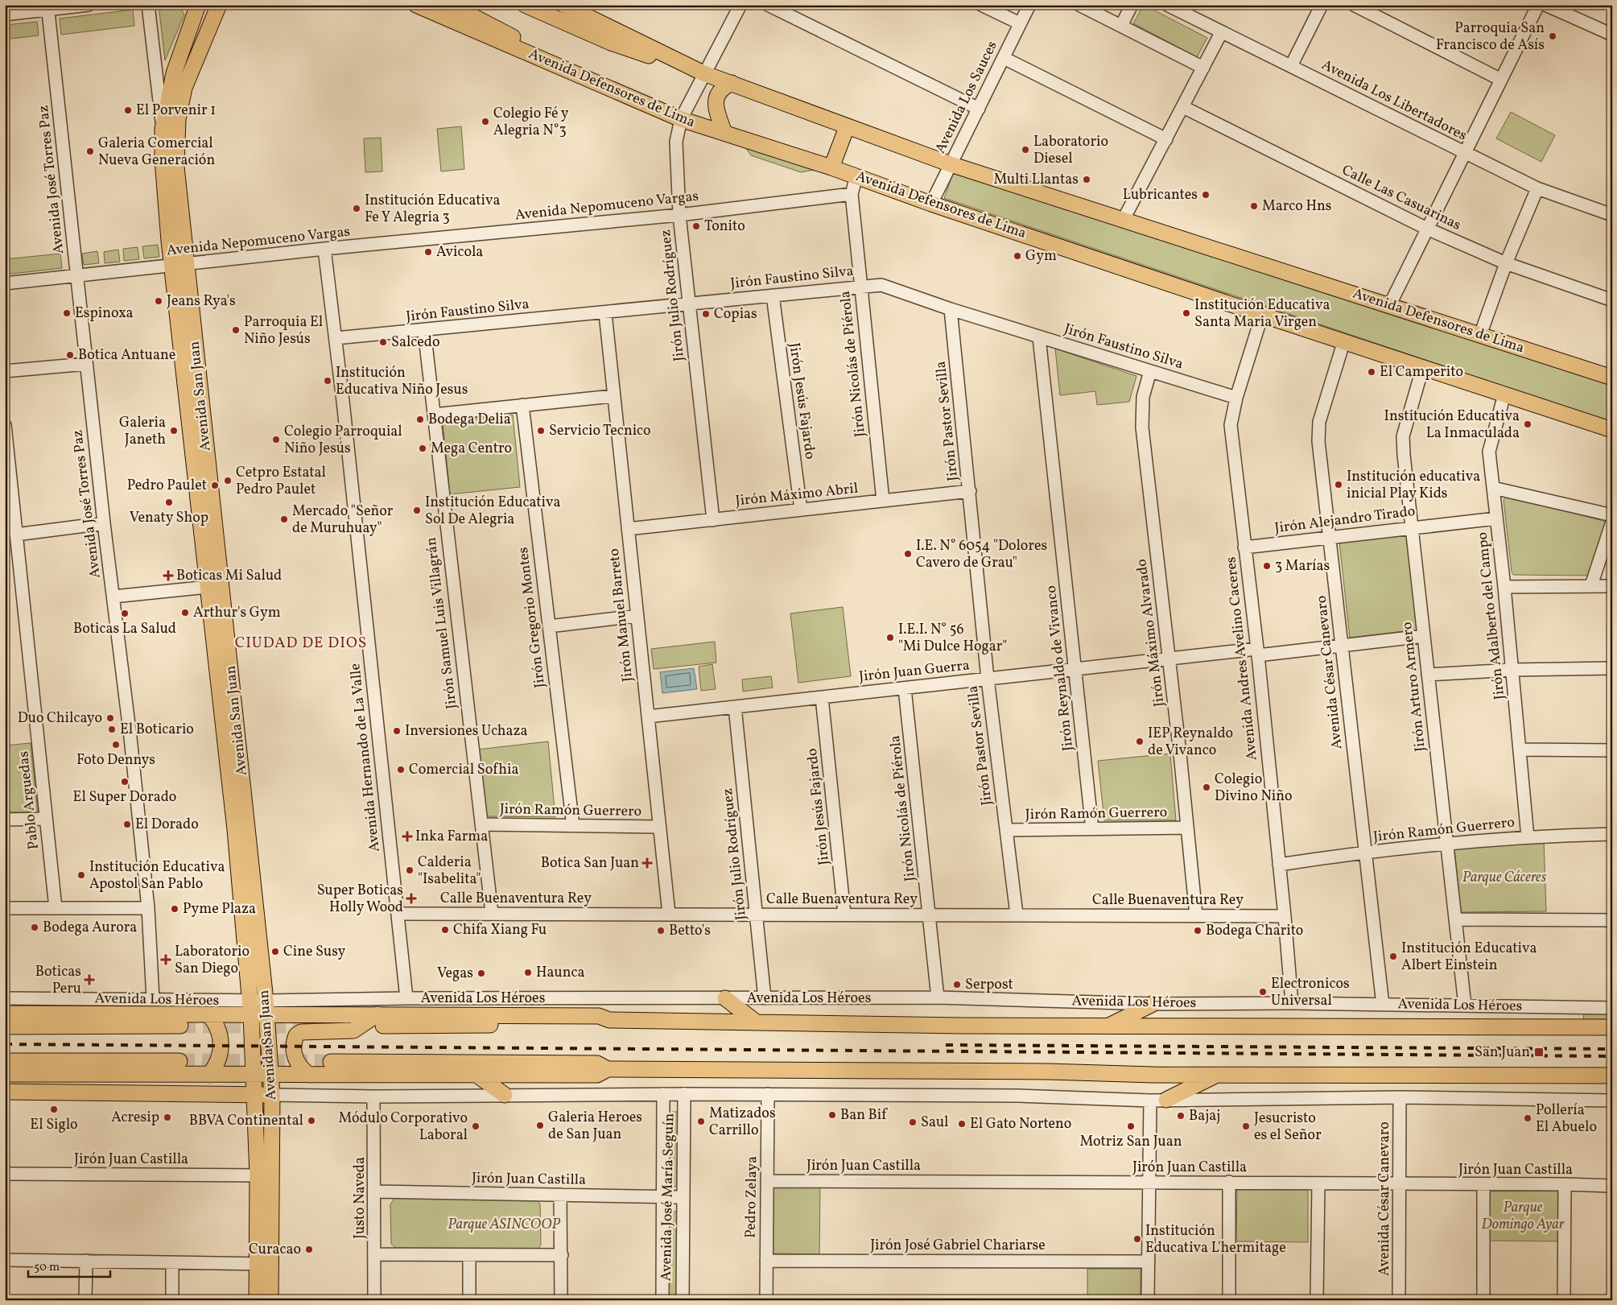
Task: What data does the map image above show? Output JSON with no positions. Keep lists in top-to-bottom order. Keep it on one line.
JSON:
{"streets":{"main road":["Avenida Defensores de Lima","Avenida San Juan","Avenida Los Héroes"],"street":["Avenida Los Sauces","Avenida Los Libertadores","Avenida José Torres Paz","Calle Las Casuarinas","Avenida Nepomuceno Vargas","Jirón Faustino Silva","Jirón Julio Rodríguez","Jirón Nicolás de Piérola","Jirón Jesús Fajardo","Jirón Pastor Sevilla","Jirón Máximo Abril","Jirón Alejandro Tirado","Jirón Manuel Barreto","Jirón Adalberto del Campo","Jirón Gregorio Montes","Jirón Samuel Luis Villagrán","Jirón Máximo Alvarado","Avenida Andres Avelino Caceres","Jirón Reynaldo de Vivanco","Jirón Juan Guerra","Avenida César Canevaro","Jirón Arturo Armero","Avenida Hernando de La Valle","Pablo Arguedas","Jirón Ramón Guerrero","Calle Buenaventura Rey","Jirón Juan Castilla","Avenida José María Seguín","Pedro Zelaya","Justo Naveda","Jirón José Gabriel Chariarse"]},"crossings":[["Avenida Defensores de Lima","Avenida Los Sauces"],["Avenida Defensores de Lima","Jirón Julio Rodríguez"],["Avenida Defensores de Lima","Jirón Nicolás de Piérola"],["Avenida Defensores de Lima","Jirón Adalberto del Campo"],["Avenida Defensores de Lima","Avenida Andres Avelino Caceres"],["Avenida Defensores de Lima","Avenida César Canevaro"],["Avenida Defensores de Lima","Jirón Arturo Armero"],["Avenida José Torres Paz","Avenida Nepomuceno Vargas"],["Avenida José Torres Paz","Avenida Los Héroes"],["Avenida Nepomuceno Vargas","Jirón Julio Rodríguez"],["Avenida Nepomuceno Vargas","Jirón Nicolás de Piérola"],["Avenida Nepomuceno Vargas","Avenida San Juan"],["Avenida Nepomuceno Vargas","Avenida Hernando de La Valle"],["Jirón Faustino Silva","Jirón Julio Rodríguez"],["Jirón Faustino Silva","Jirón Nicolás de Piérola"],["Jirón Faustino Silva","Jirón Jesús Fajardo"],["Jirón Faustino Silva","Jirón Pastor Sevilla"],["Jirón Faustino Silva","Jirón Manuel Barreto"],["Jirón Faustino Silva","Jirón Samuel Luis Villagrán"],["Jirón Faustino Silva","Jirón Máximo Alvarado"],["Jirón Faustino Silva","Avenida Andres Avelino Caceres"],["Jirón Faustino Silva","Jirón Reynaldo de Vivanco"],["Jirón Faustino Silva","Avenida Hernando de La Valle"],["Jirón Julio Rodríguez","Jirón Máximo Abril"],["Jirón Julio Rodríguez","Jirón Juan Guerra"],["Jirón Julio Rodríguez","Calle Buenaventura Rey"],["Jirón Julio Rodríguez","Avenida Los Héroes"],["Jirón Nicolás de Piérola","Jirón Máximo Abril"],["Jirón Nicolás de Piérola","Jirón Juan Guerra"],["Jirón Nicolás de Piérola","Calle Buenaventura Rey"],["Jirón Nicolás de Piérola","Avenida Los Héroes"],["Avenida San Juan","Avenida Los Héroes"],["Avenida San Juan","Jirón Juan Castilla"],["Jirón Jesús Fajardo","Jirón Máximo Abril"],["Jirón Jesús Fajardo","Jirón Juan Guerra"],["Jirón Jesús Fajardo","Calle Buenaventura Rey"],["Jirón Pastor Sevilla","Jirón Máximo Abril"],["Jirón Pastor Sevilla","Jirón Juan Guerra"],["Jirón Pastor Sevilla","Jirón Ramón Guerrero"],["Jirón Pastor Sevilla","Calle Buenaventura Rey"],["Jirón Máximo Abril","Jirón Manuel Barreto"],["Jirón Alejandro Tirado","Jirón Adalberto del Campo"],["Jirón Alejandro Tirado","Avenida Andres Avelino Caceres"],["Jirón Alejandro Tirado","Avenida César Canevaro"],["Jirón Alejandro Tirado","Jirón Arturo Armero"],["Jirón Manuel Barreto","Jirón Juan Guerra"],["Jirón Manuel Barreto","Jirón Ramón Guerrero"],["Jirón Manuel Barreto","Calle Buenaventura Rey"],["Jirón Adalberto del Campo","Jirón Ramón Guerrero"],["Jirón Gregorio Montes","Jirón Ramón Guerrero"],["Jirón Samuel Luis Villagrán","Jirón Ramón Guerrero"],["Jirón Samuel Luis Villagrán","Calle Buenaventura Rey"],["Jirón Máximo Alvarado","Jirón Juan Guerra"],["Jirón Máximo Alvarado","Jirón Ramón Guerrero"],["Jirón Máximo Alvarado","Calle Buenaventura Rey"],["Avenida Andres Avelino Caceres","Jirón Juan Guerra"],["Avenida Andres Avelino Caceres","Jirón Ramón Guerrero"],["Avenida Andres Avelino Caceres","Calle Buenaventura Rey"],["Avenida Andres Avelino Caceres","Avenida Los Héroes"],["Jirón Reynaldo de Vivanco","Jirón Juan Guerra"],["Jirón Reynaldo de Vivanco","Jirón Ramón Guerrero"],["Jirón Juan Guerra","Avenida César Canevaro"],["Jirón Juan Guerra","Jirón Arturo Armero"],["Avenida César Canevaro","Jirón Ramón Guerrero"],["Avenida César Canevaro","Avenida Los Héroes"],["Avenida César Canevaro","Jirón Juan Castilla"],["Jirón Arturo Armero","Jirón Ramón Guerrero"],["Jirón Arturo Armero","Avenida Los Héroes"],["Avenida Hernando de La Valle","Calle Buenaventura Rey"],["Avenida Hernando de La Valle","Avenida Los Héroes"],["Jirón Juan Castilla","Avenida José María Seguín"],["Jirón Juan Castilla","Pedro Zelaya"],["Jirón Juan Castilla","Justo Naveda"],["Pedro Zelaya","Jirón José Gabriel Chariarse"]],"districts":["CIUDAD DE DIOS"],"parks":["Parque Cáceres","Parque Domingo Ayar","Parque ASINCOOP"],"places":{"other":["Parroquia San Francisco de Asís","El Porvenir 1","Colegio Fé y Alegria N°3","Laboratorio Diesel","Galeria Comercial Nueva Generación","Multi Llantas","Lubricantes","Marco Hns","Institución Educativa Fe Y Alegria 3","Tonito","Avicola","Gym","Jeans Rya's","Espinoxa","Institución Educativa Santa Maria Virgen","Copias","Parroquia El Niño Jesús","Salcedo","Botica Antuane","El Camperito","Institución Educativa Niño Jesus","Bodega Delia","Institución Educativa La Inmaculada","Galeria Janeth","Servicio Tecnico","Colegio Parroquial Niño Jesús","Mega Centro","Cetpro Estatal Pedro Paulet","Institución educativa inicial Play Kids","Pedro Paulet","Venaty Shop","Institución Educativa Sol De Alegria","Mercado \"Señor de Muruhuay\"","I.E. N° 6054 \"Dolores Cavero de Grau\"","3 Marías","Arthur's Gym","Boticas La Salud","I.E.I. N° 56 \"Mi Dulce Hogar\"","Duo Chilcayo","El Boticario","Inversiones Uchaza","IEP Reynaldo de Vivanco","Foto Dennys","Comercial Sofhia","El Super Dorado","Colegio Divino Niño","El Dorado","Calderia \"Isabelita\"","Institución Educativa Apostol San Pablo","Pyme Plaza","Bodega Aurora","Chifa Xiang Fu","Betto's","Bodega Charito","Cine Susy","Institución Educativa Albert Einstein","Haunca","Vegas","Serpost","Electronicos Universal","El Siglo","Ban Bif","Bajaj","Acresip","Pollería El Abuelo","BBVA Continental","Matizados Carrillo","Saul","El Gato Norteno","Galeria Heroes de San Juan","Módulo Corporativo Laboral","Motriz San Juan","Jesucristo es el Señor","Institución Educativa L'hermitage","Curacao"],"health":["Boticas Mi Salud","Inka Farma","Botica San Juan","Super Boticas Holly Wood","Laboratorio San Diego","Boticas Peru"],"transit":["San Juan"]},"scale_bar":"50 m"}
